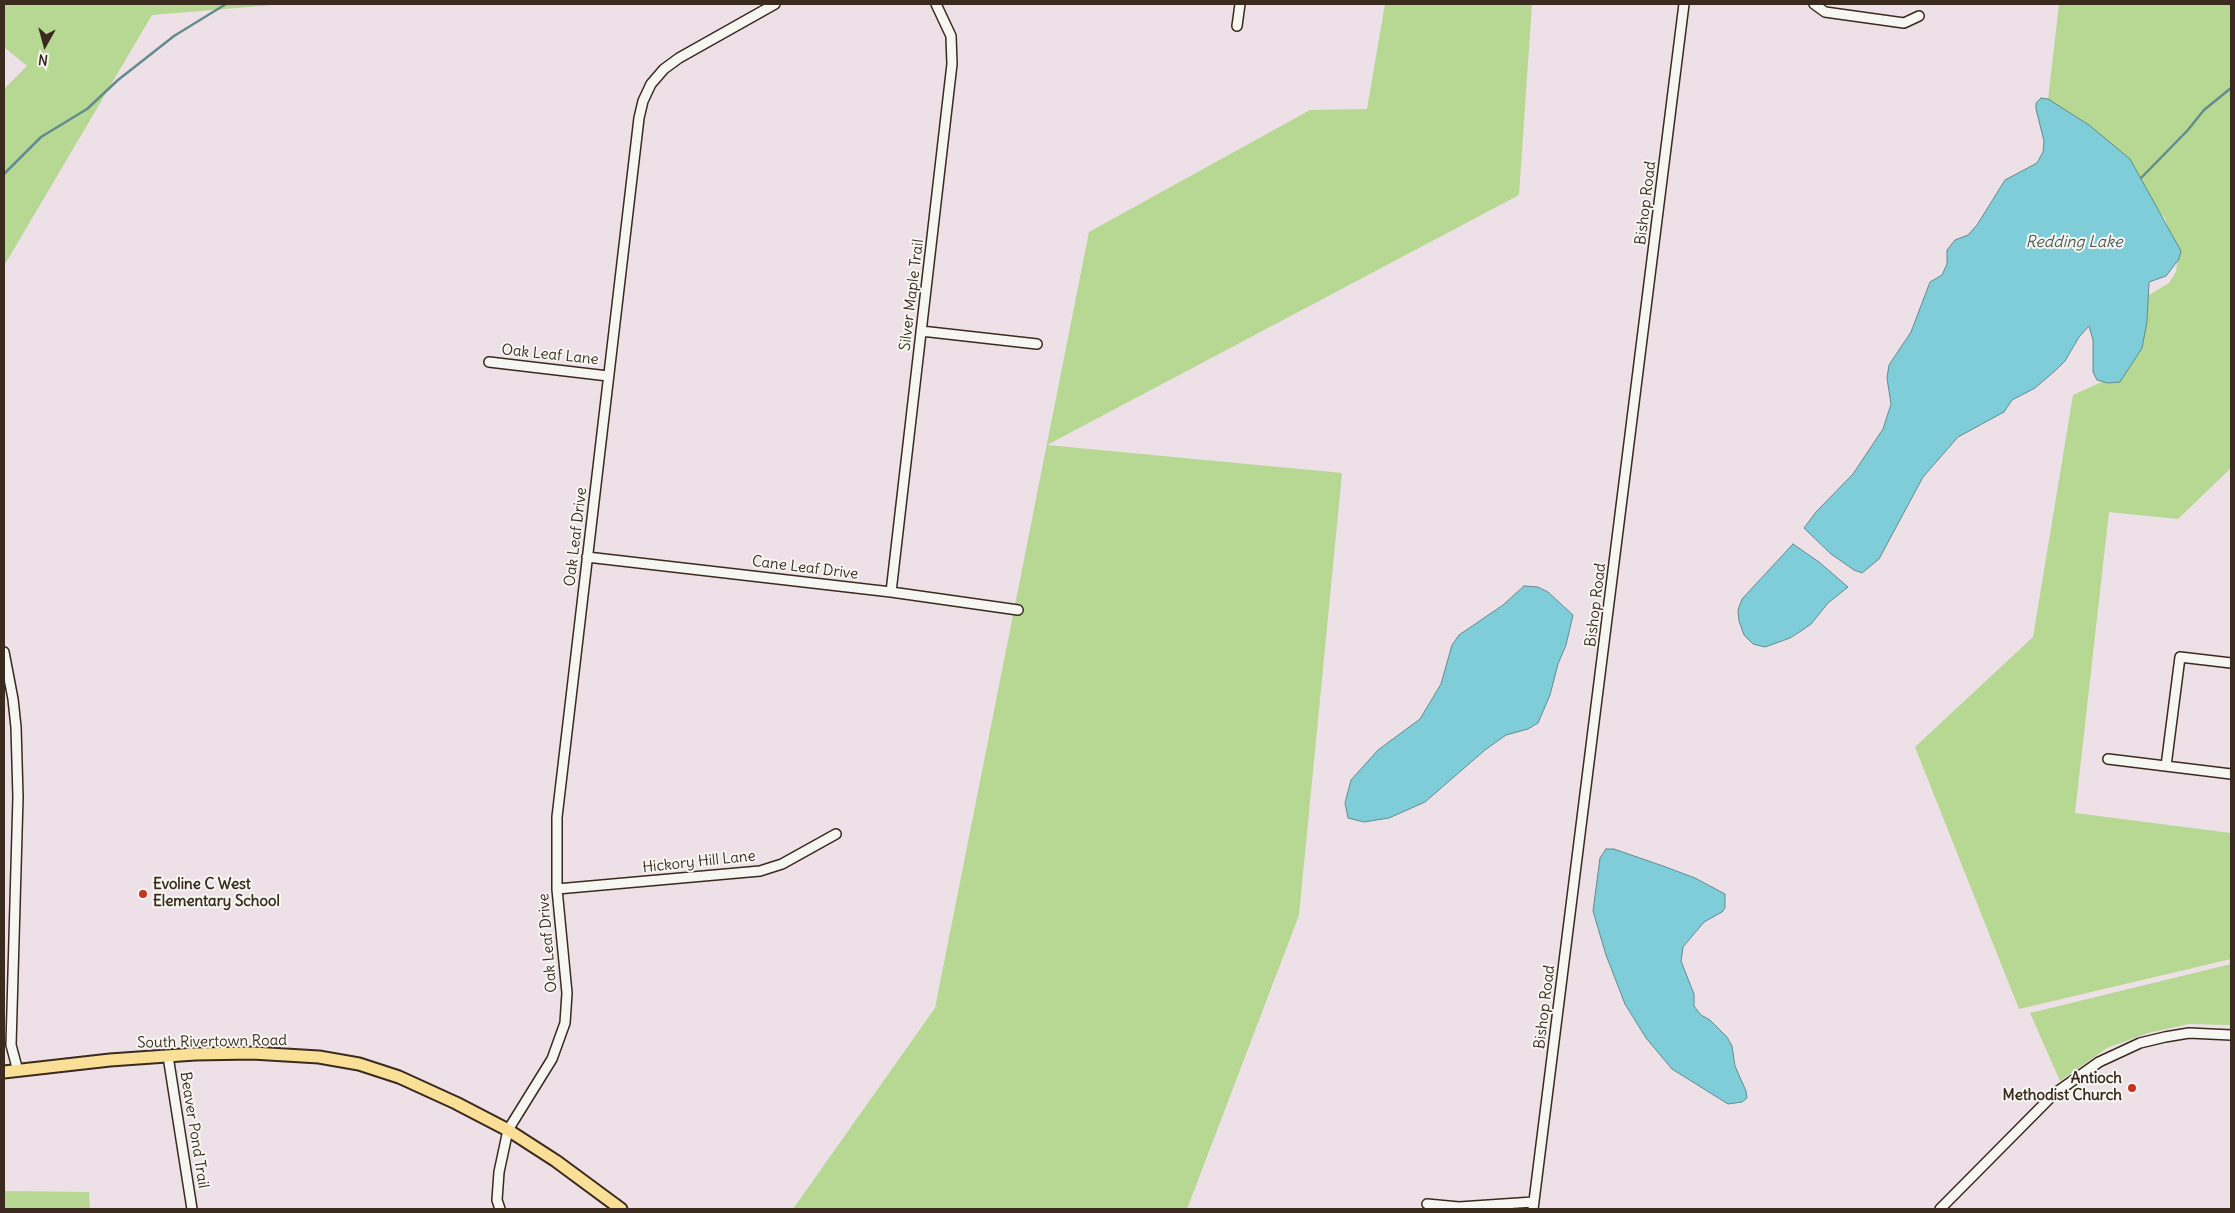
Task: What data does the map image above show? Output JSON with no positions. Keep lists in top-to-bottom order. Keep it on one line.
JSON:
{"streets":{"main road":["South Rivertown Road"],"street":["Bishop Road","Silver Maple Trail","Oak Leaf Lane","Oak Leaf Drive","Cane Leaf Drive","Hickory Hill Lane","Beaver Pond Trail"]},"crossings":[["Silver Maple Trail","Cane Leaf Drive"],["Oak Leaf Lane","Oak Leaf Drive"],["Oak Leaf Drive","Cane Leaf Drive"],["Oak Leaf Drive","Hickory Hill Lane"],["Oak Leaf Drive","South Rivertown Road"],["South Rivertown Road","Beaver Pond Trail"]],"water":["Redding Lake"],"places":["Evoline C West Elementary School","Antioch Methodist Church"],"north":"bottom"}
